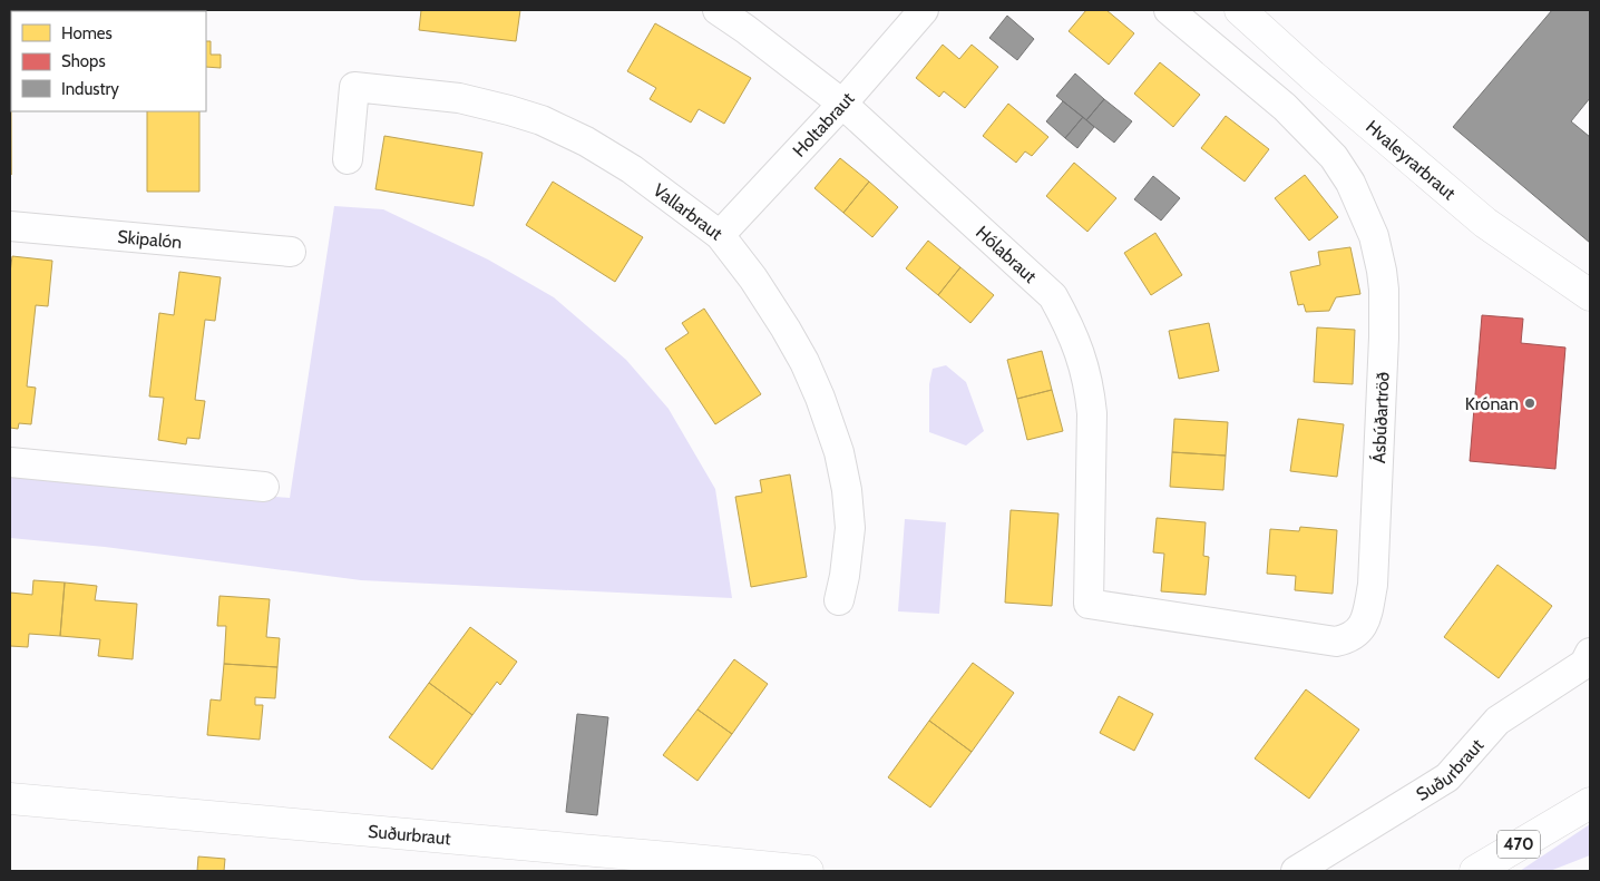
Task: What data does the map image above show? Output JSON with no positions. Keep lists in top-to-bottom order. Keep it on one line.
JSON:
{"streets":{"street":["Holtabraut","Hvaleyrarbraut","Vallarbraut","Skipalón","Hólabraut","Ásbúðartröð","Suðurbraut","470"]},"crossings":[["Holtabraut","Vallarbraut"],["Holtabraut","Hólabraut"],["Hólabraut","Ásbúðartröð"]],"places":["Krónan"],"legend":["Homes","Shops","Industry"]}
